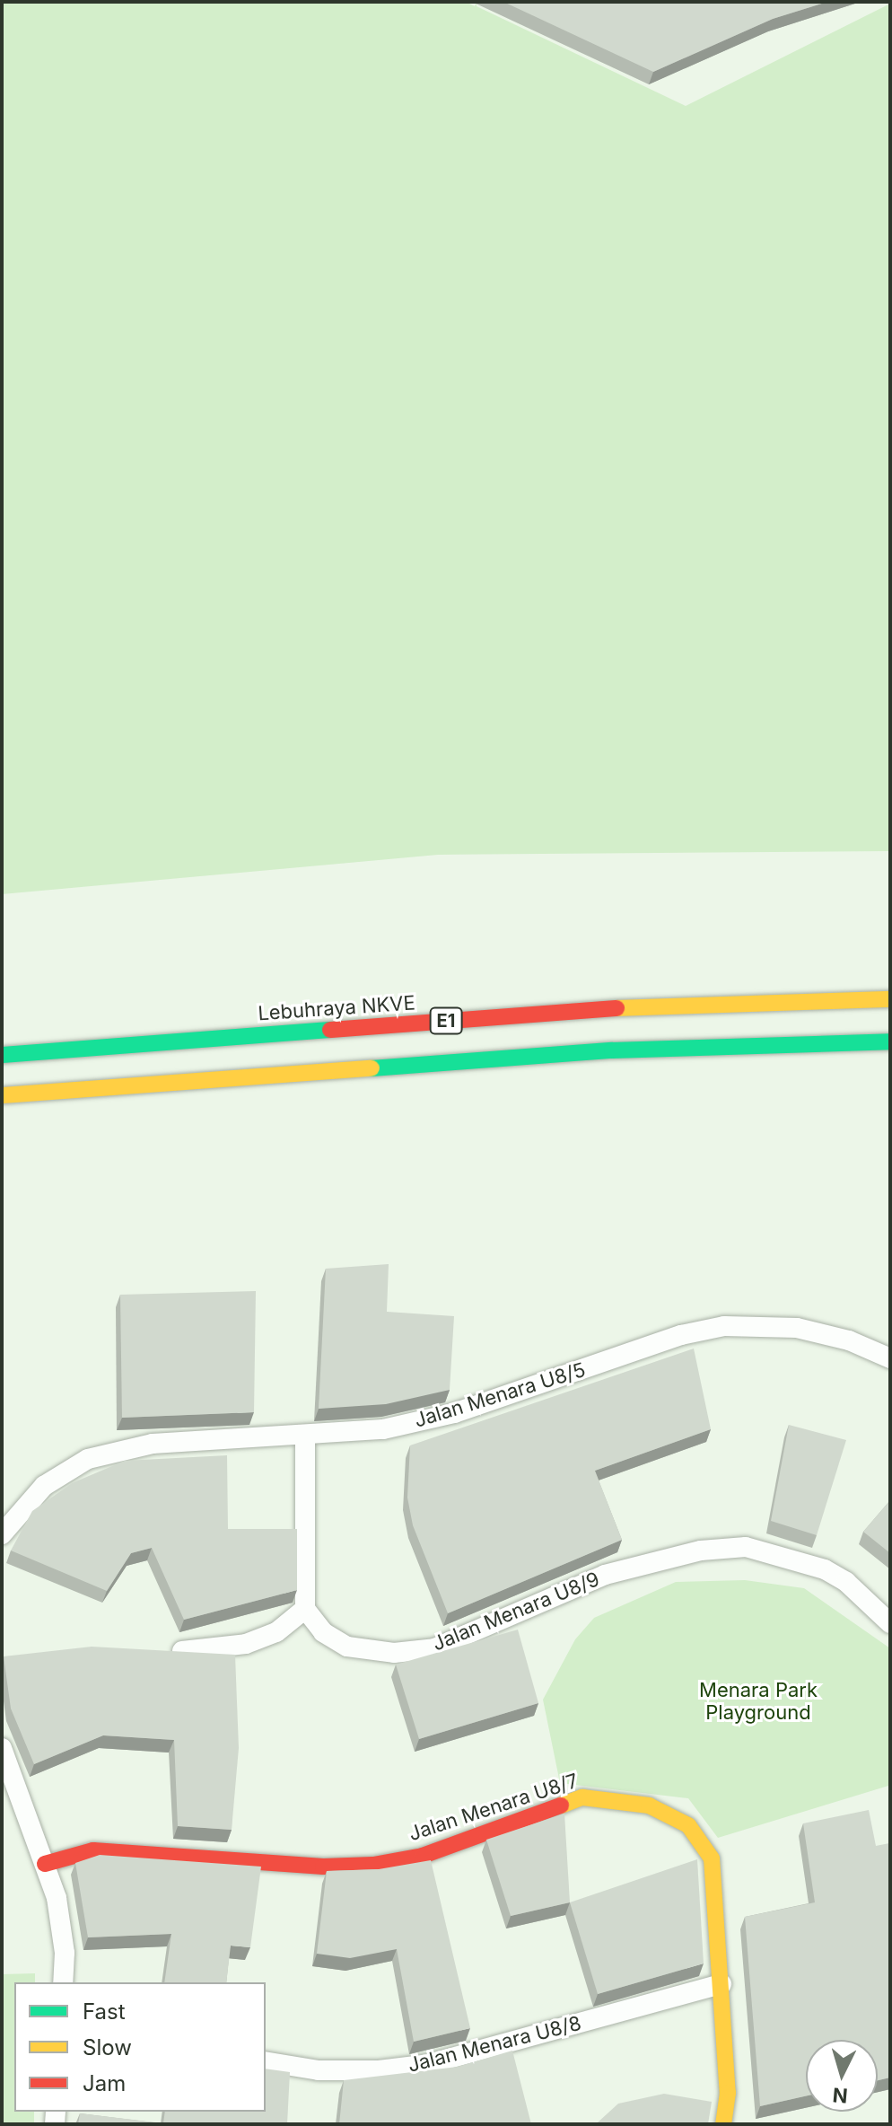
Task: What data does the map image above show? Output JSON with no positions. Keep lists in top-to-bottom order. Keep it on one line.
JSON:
{"streets":{"main road":["Lebuhraya NKVE","E1","Jalan Menara U8/7"],"street":["Jalan Menara U8/5","Jalan Menara U8/9","Jalan Menara U8/8"]},"crossings":[["Jalan Menara U8/7","Jalan Menara U8/8"]],"parks":["Menara Park Playground"],"legend":["Fast","Slow","Jam"],"north":"bottom"}
